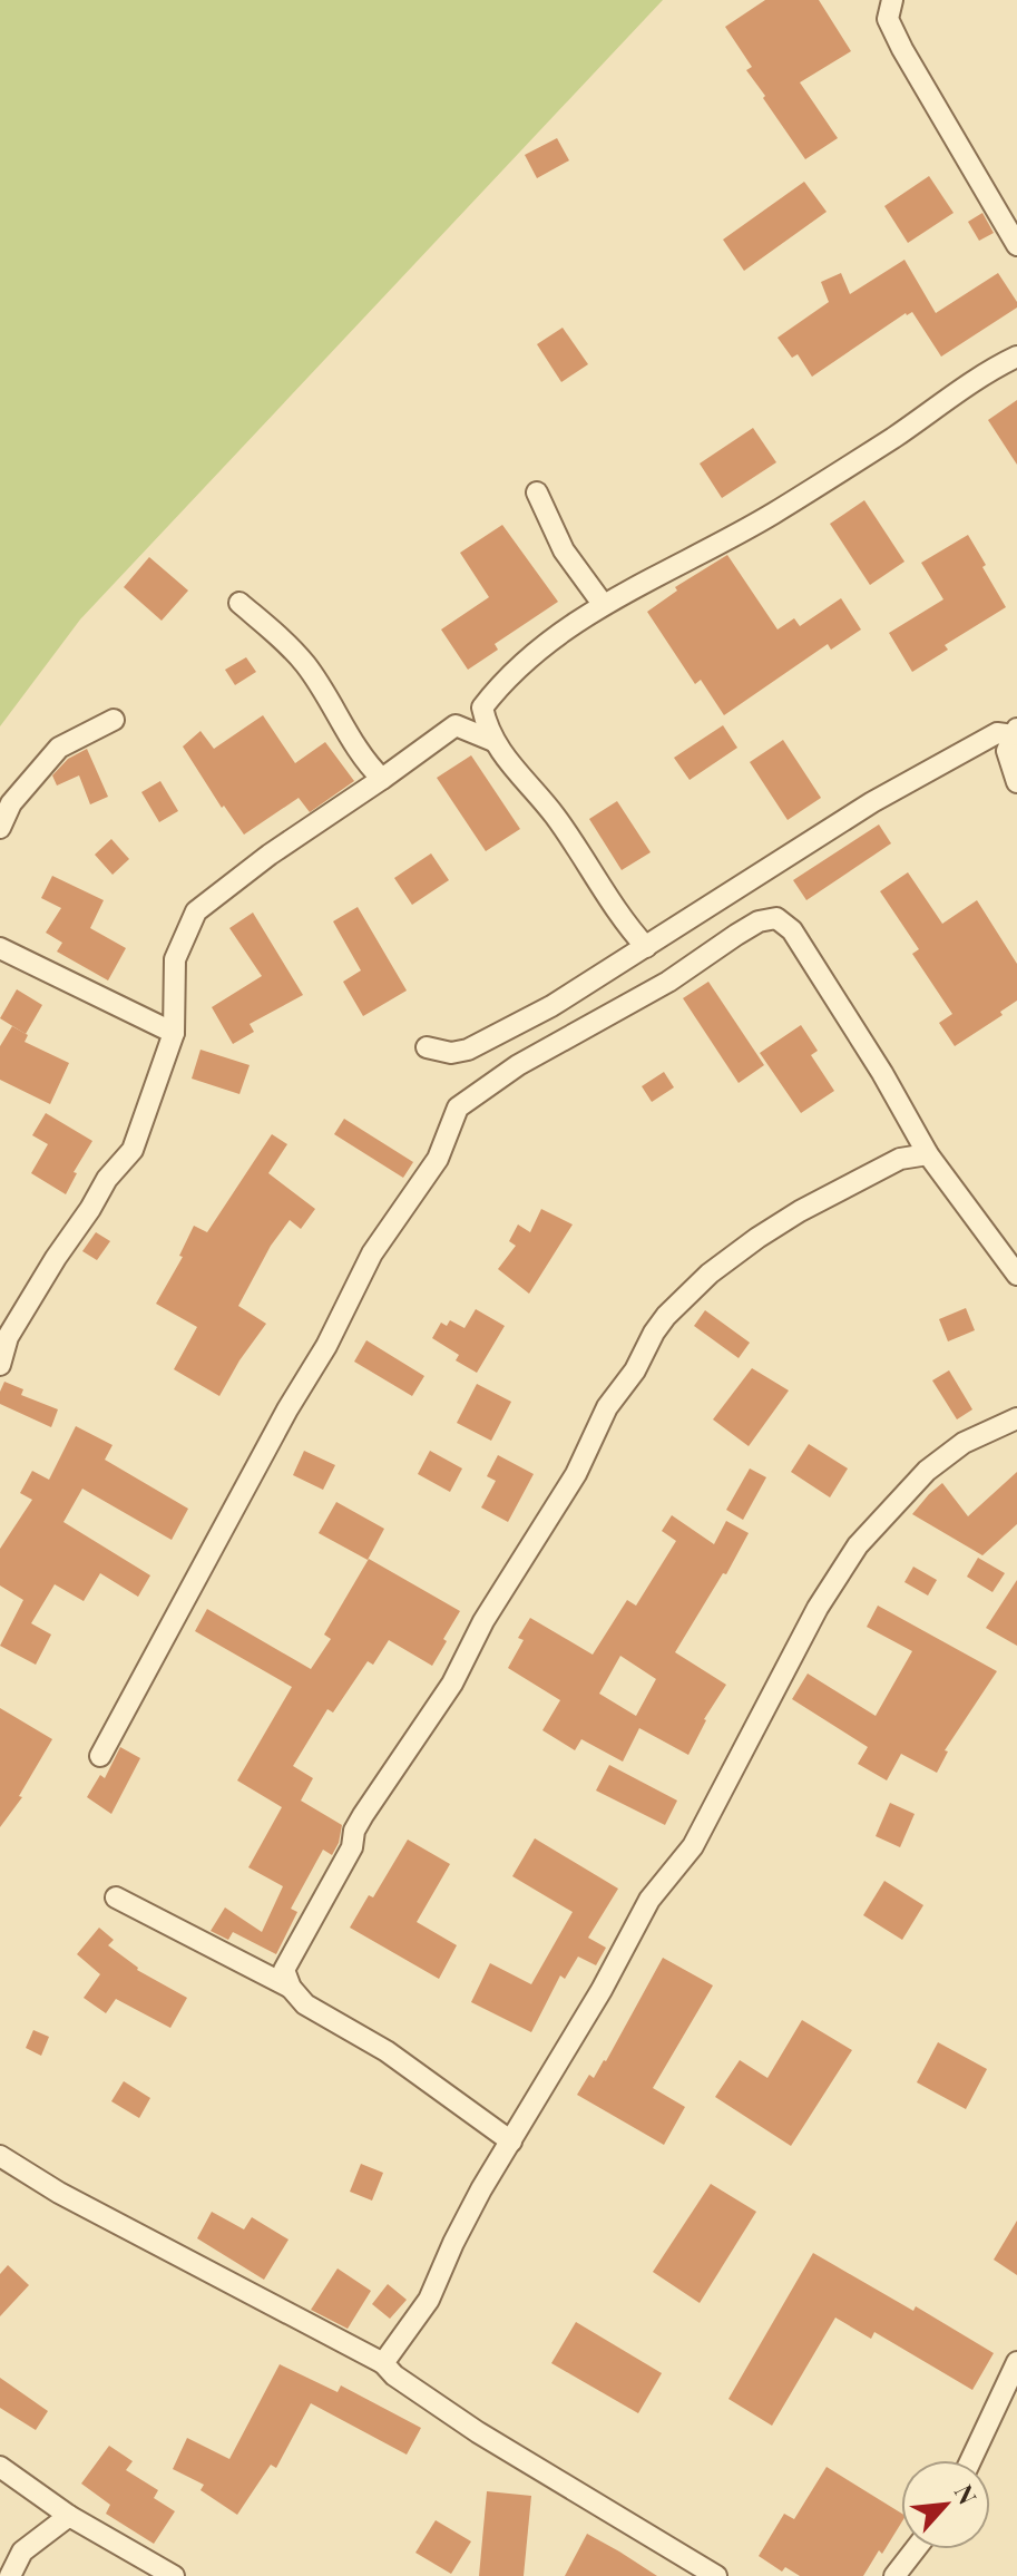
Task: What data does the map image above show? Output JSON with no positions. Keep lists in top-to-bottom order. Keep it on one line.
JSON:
{"north":"top right"}
